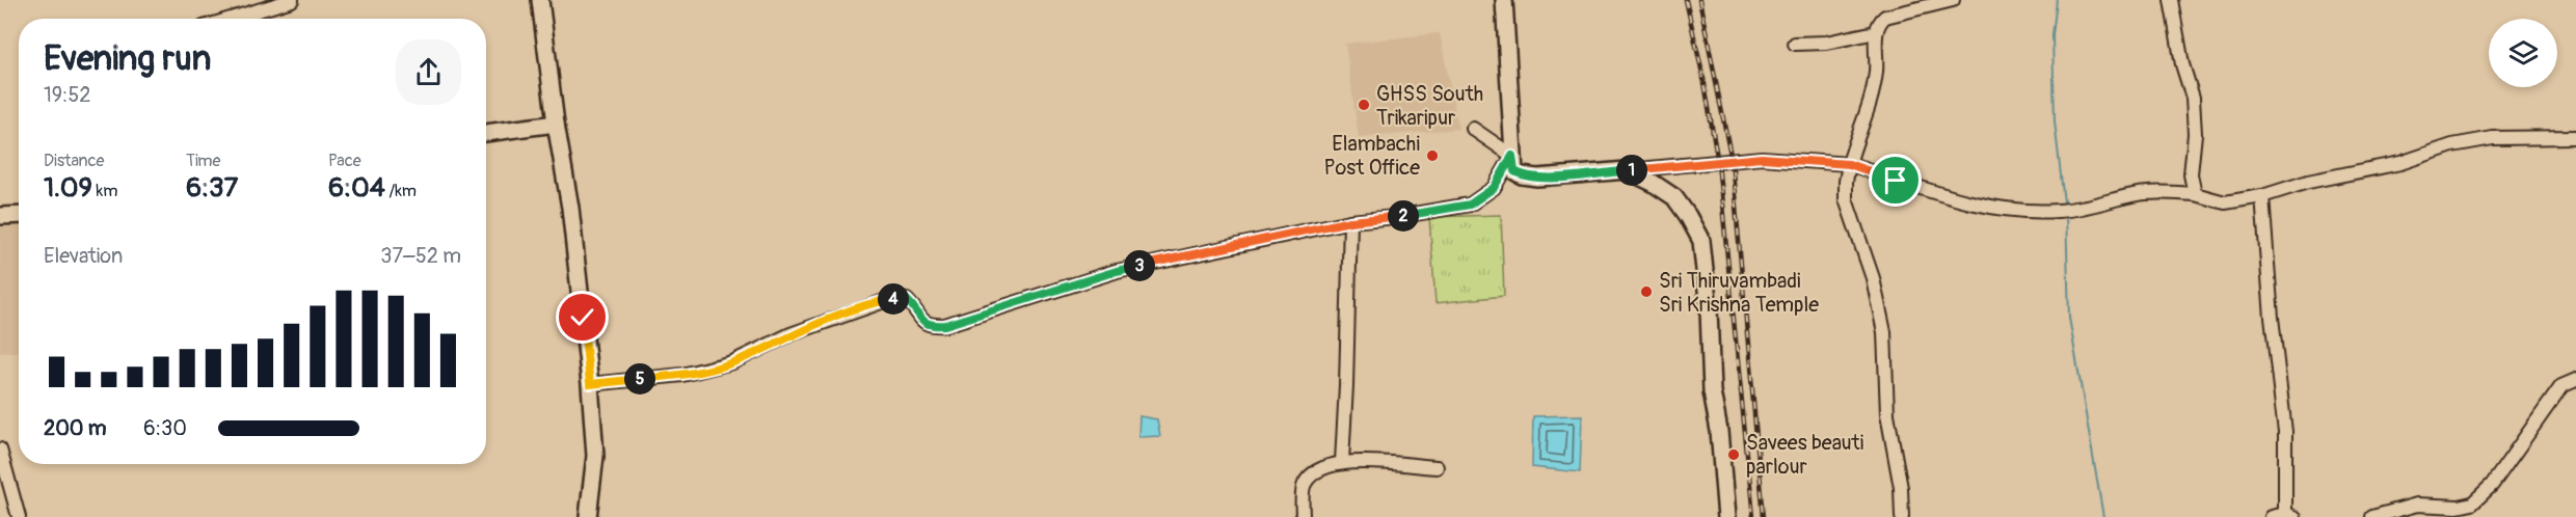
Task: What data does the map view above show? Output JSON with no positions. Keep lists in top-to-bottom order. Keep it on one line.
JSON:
{"places":["GHSS South Trikaripur","Elambachi Post Office","Sri Thiruvambadi Sri Krishna Temple","Savees beauti parlour"],"page":{"heading":["Evening run","19:52"],"stats":[["Distance","1.09 km"],["Time","6:37"],["Pace","6:04 /km"]],"pins":["1","2","3","4","5"],"chart":["Elevation","37–52 m"],"list":[{"name":"200 m","note":"6:30"}]}}
